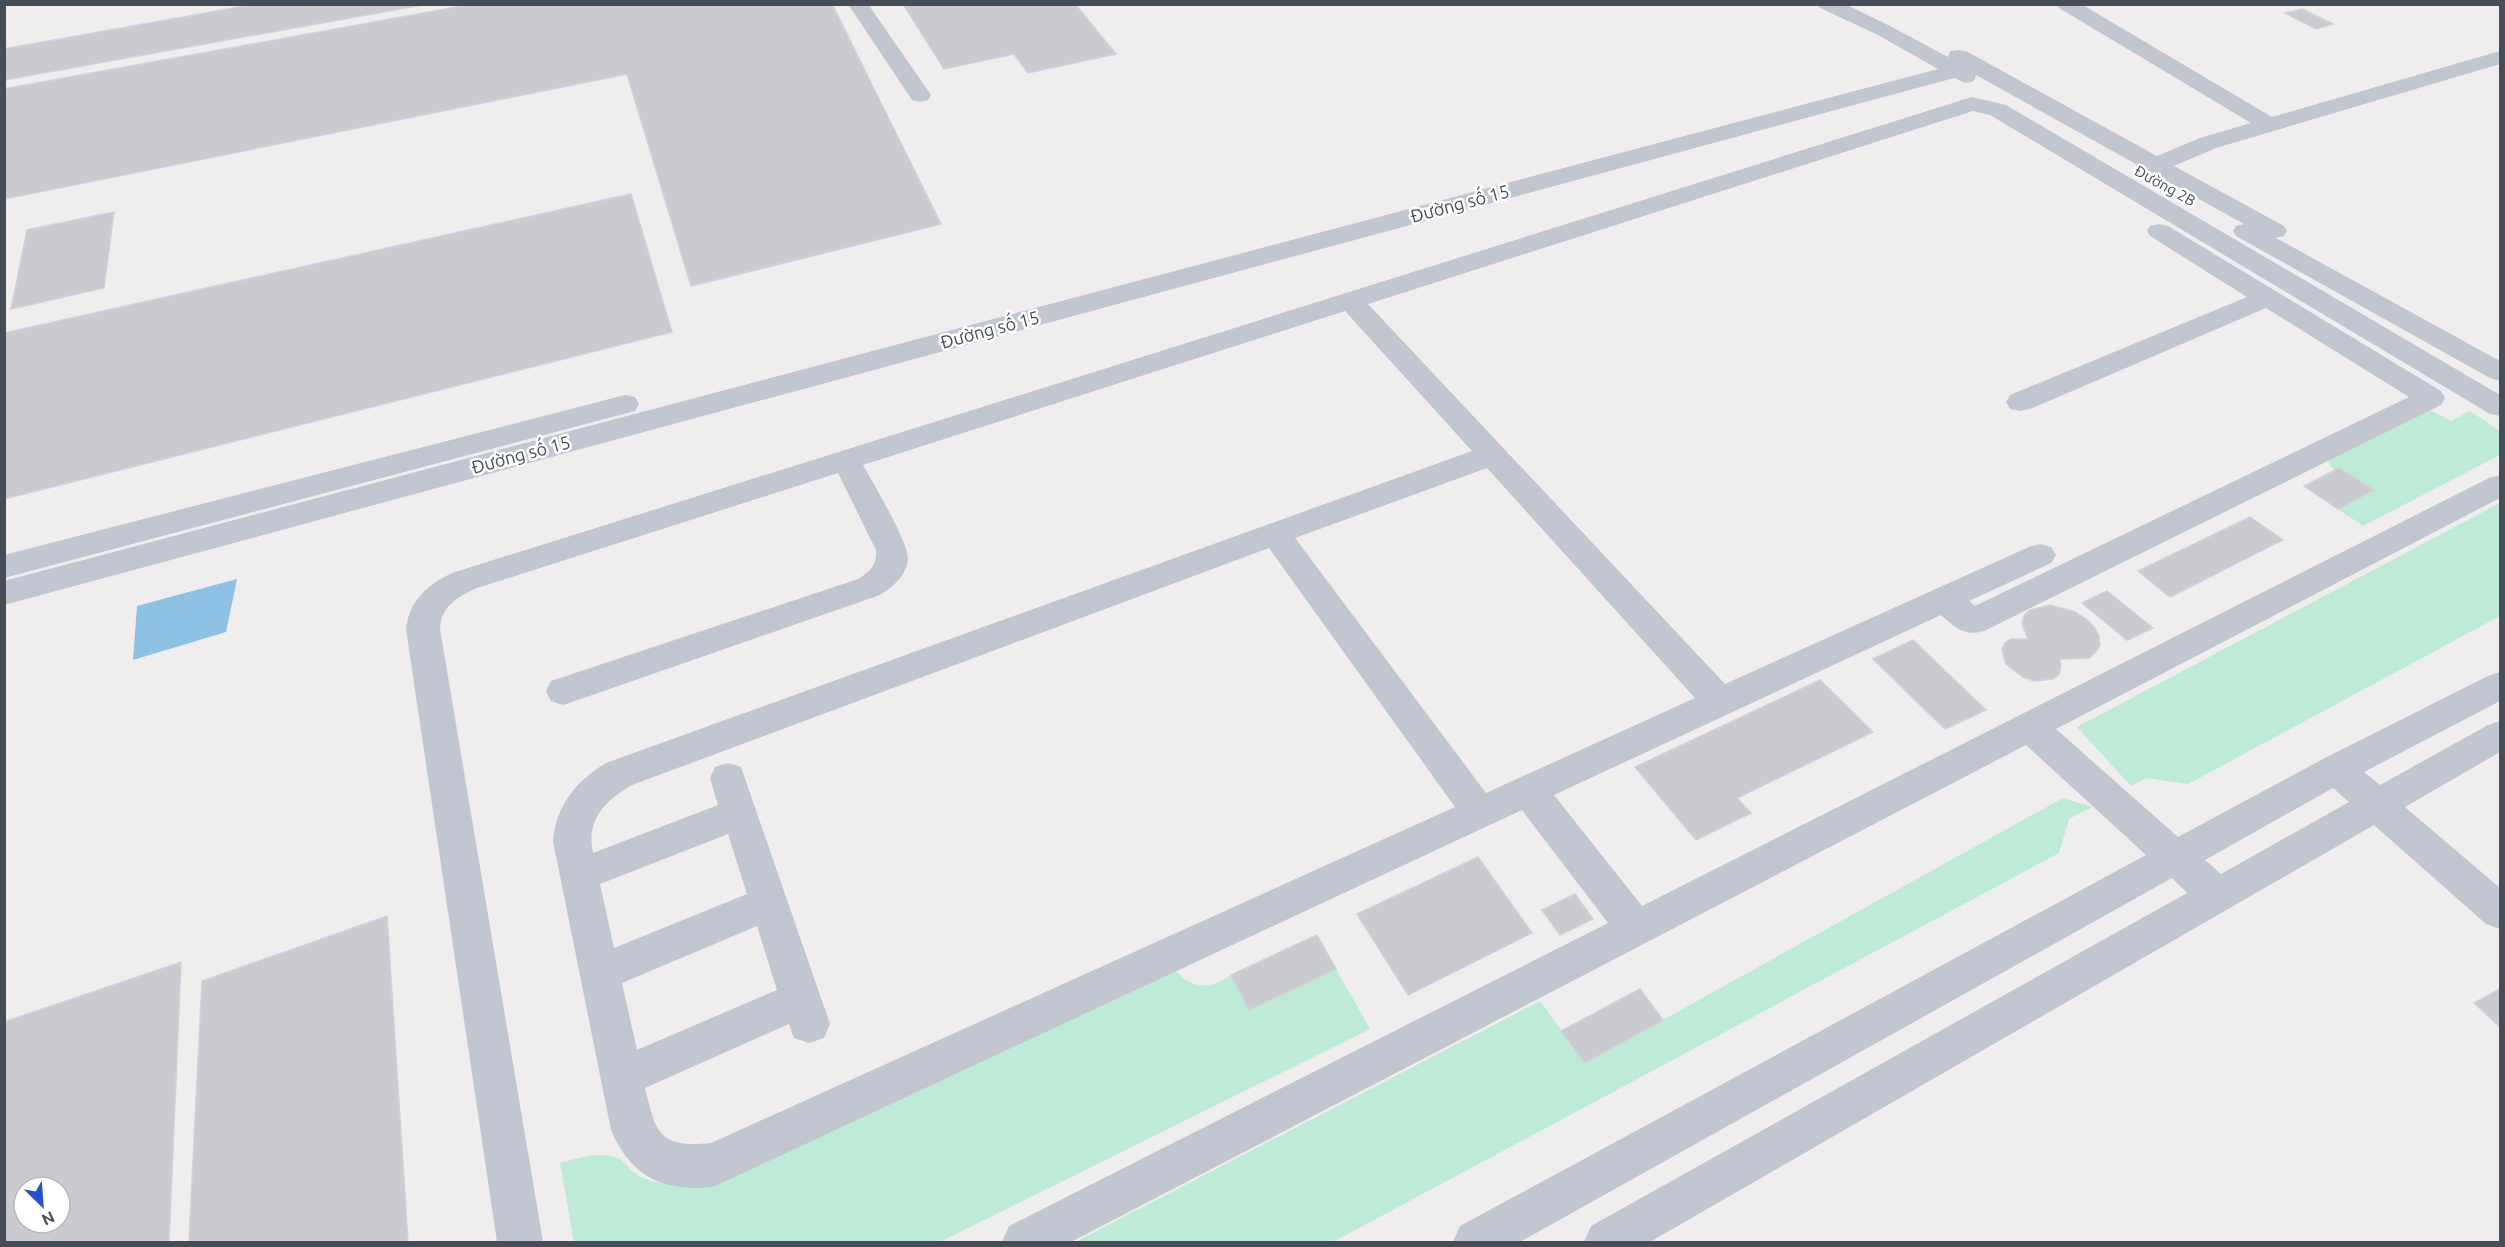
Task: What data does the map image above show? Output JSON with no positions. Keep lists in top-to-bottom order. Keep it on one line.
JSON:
{"streets":{"street":["Đường 2B","Đường số 15"]},"crossings":[["Đường 2B","Đường số 15"]],"north":"bottom right"}
